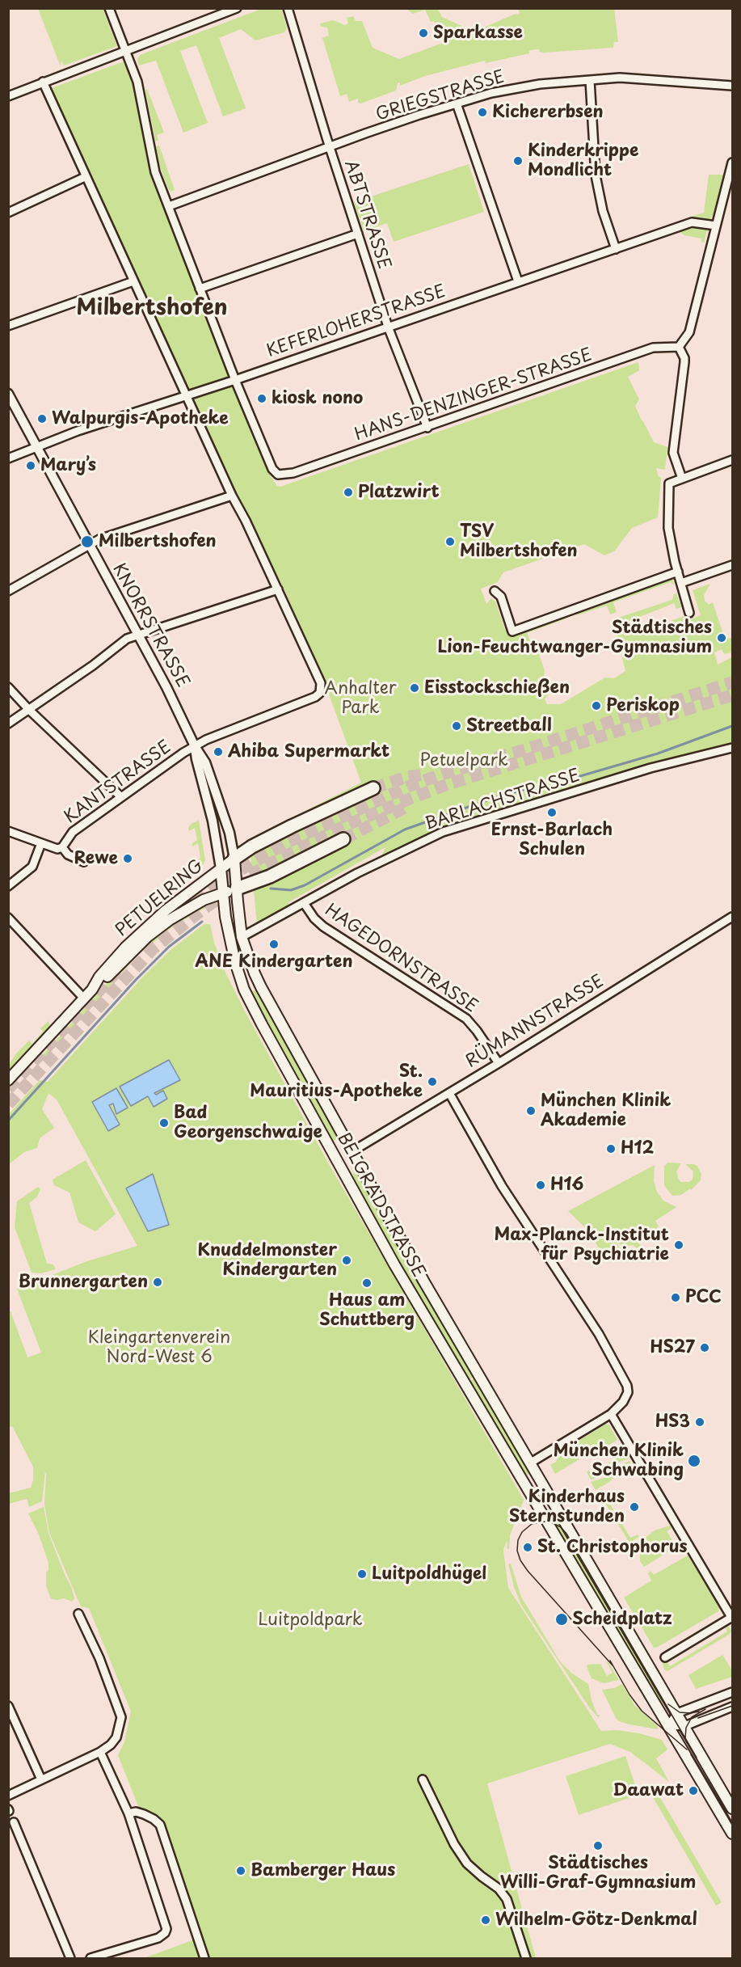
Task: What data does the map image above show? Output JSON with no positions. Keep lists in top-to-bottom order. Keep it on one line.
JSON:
{"streets":{"main road":["PETUELRING","BELGRADSTRASSE"],"street":["GRIEGSTRASSE","ABTSTRASSE","KEFERLOHERSTRASSE","HANS-DENZINGER-STRASSE","KNORRSTRASSE","KANTSTRASSE","BARLACHSTRASSE","HAGEDORNSTRASSE","RÜMANNSTRASSE"]},"crossings":[["GRIEGSTRASSE","ABTSTRASSE"],["ABTSTRASSE","KEFERLOHERSTRASSE"],["ABTSTRASSE","HANS-DENZINGER-STRASSE"],["KEFERLOHERSTRASSE","HANS-DENZINGER-STRASSE"],["KEFERLOHERSTRASSE","KNORRSTRASSE"],["KNORRSTRASSE","KANTSTRASSE"],["KNORRSTRASSE","PETUELRING"],["KNORRSTRASSE","BELGRADSTRASSE"],["BARLACHSTRASSE","HAGEDORNSTRASSE"],["BARLACHSTRASSE","BELGRADSTRASSE"],["PETUELRING","BELGRADSTRASSE"],["HAGEDORNSTRASSE","RÜMANNSTRASSE"],["RÜMANNSTRASSE","BELGRADSTRASSE"]],"districts":["Milbertshofen"],"parks":["Anhalter Park","Petuelpark","Kleingartenverein Nord-West 6","Luitpoldpark"],"places":["Sparkasse","Kichererbsen","Kinderkrippe Mondlicht","kiosk nono","Walpurgis-Apotheke","Mary’s","Platzwirt","Milbertshofen","TSV Milbertshofen","Städtisches Lion-Feuchtwanger-Gymnasium","Eisstockschießen","Periskop","Streetball","Ahiba Supermarkt","Ernst-Barlach Schulen","Rewe","ANE Kindergarten","St. Mauritius-Apotheke","München Klinik Akademie","Bad Georgenschwaige","H12","H16","Max-Planck-Institut für Psychiatrie","Knuddelmonster Kindergarten","Brunnergarten","Haus am Schuttberg","PCC","HS27","HS3","München Klinik Schwabing","Kinderhaus Sternstunden","St. Christophorus","Luitpoldhügel","Scheidplatz","Daawat","Städtisches Willi-Graf-Gymnasium","Bamberger Haus","Wilhelm-Götz-Denkmal"]}
